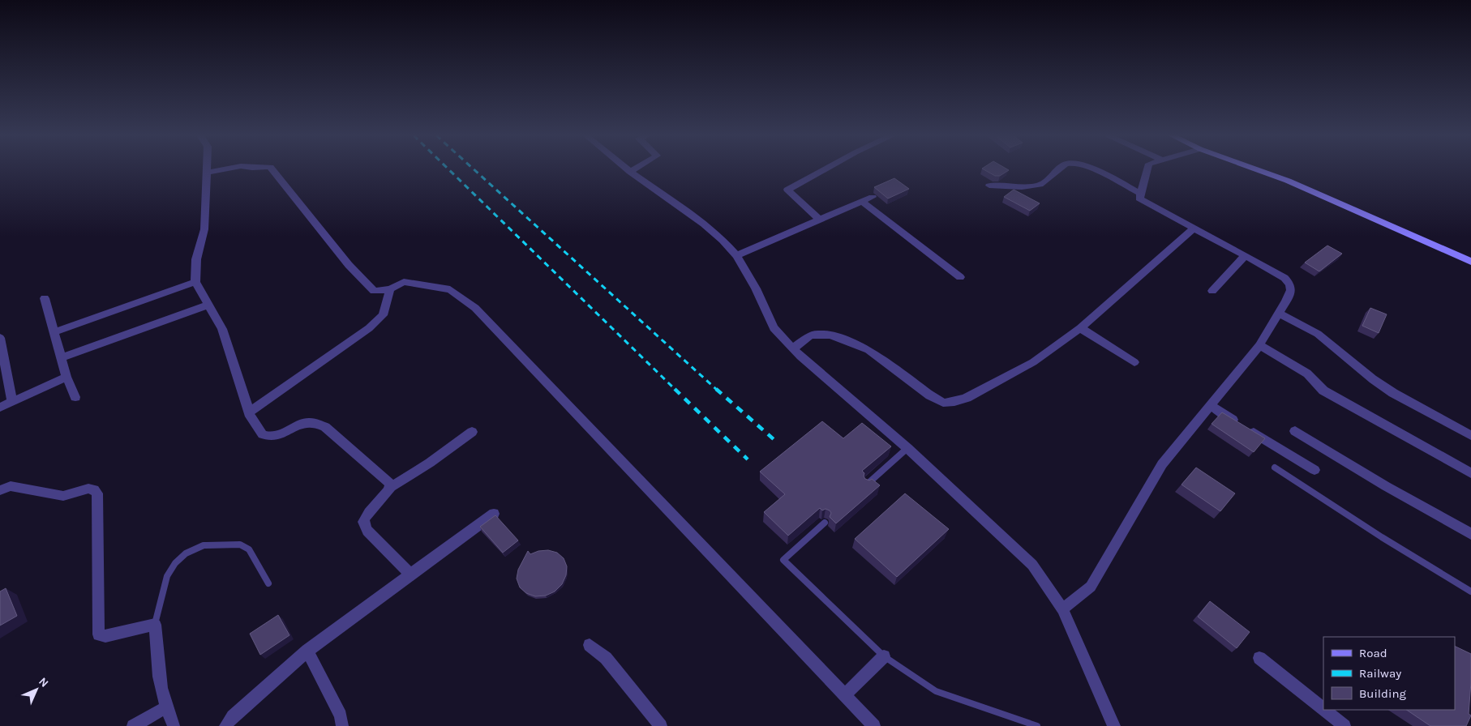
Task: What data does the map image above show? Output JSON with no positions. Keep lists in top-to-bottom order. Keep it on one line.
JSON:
{"legend":["Road","Railway","Building"],"north":"top right"}
